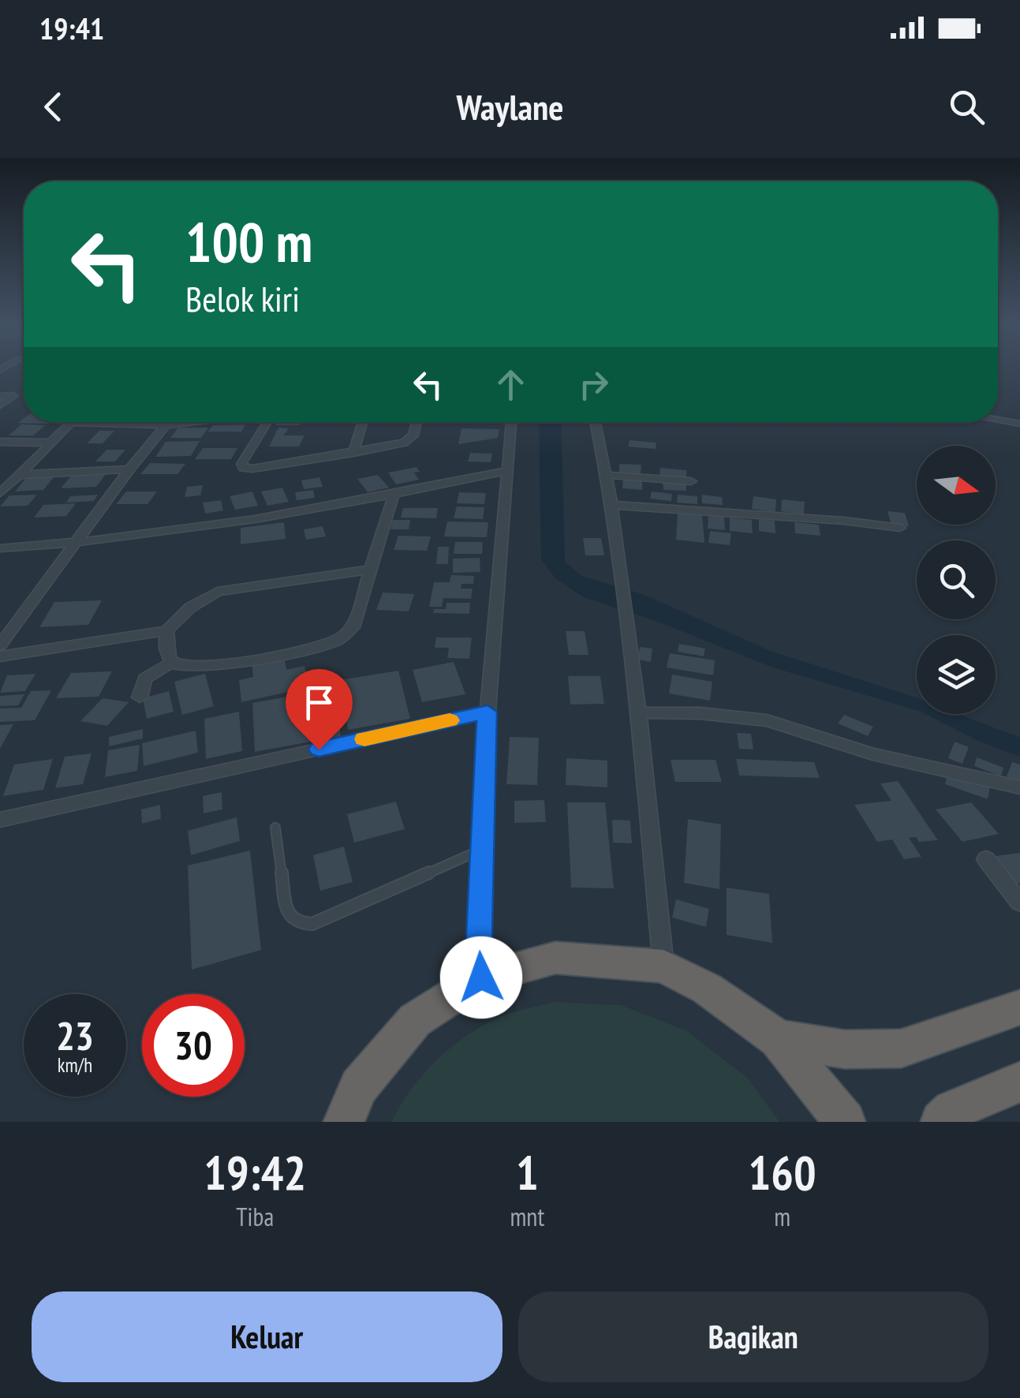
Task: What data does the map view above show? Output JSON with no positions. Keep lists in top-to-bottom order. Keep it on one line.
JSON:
{"north":"right","page":{"status":"19:41","header":"Waylane","turn":["100 m","Belok kiri"],"speed":"23 km/h","limit":"30","eta":["19:42","Tiba","1","mnt","160","m"],"buttons":["Keluar","Bagikan"]}}
